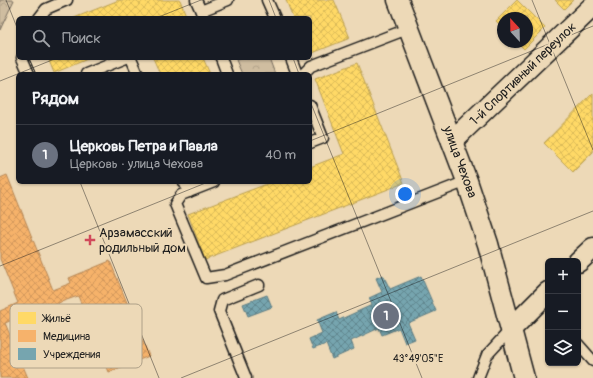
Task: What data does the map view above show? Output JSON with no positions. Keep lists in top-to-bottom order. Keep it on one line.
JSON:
{"streets":{"street":["1-й Спортивный переулок","улица Чехова"]},"crossings":[["1-й Спортивный переулок","улица Чехова"]],"places":{"health":["Арзамасский родильный дом"]},"legend":["Жильё","Медицина","Учреждения"],"north":"top","page":{"search":"Поиск","heading":"Рядом","list":[{"mark":"1","name":"Церковь Петра и Павла","note":"Церковь · улица Чехова","value":"40 m"}],"map_buttons":["+","−"],"pins":"1"},"coordinates":["43°49'05\"E"]}
